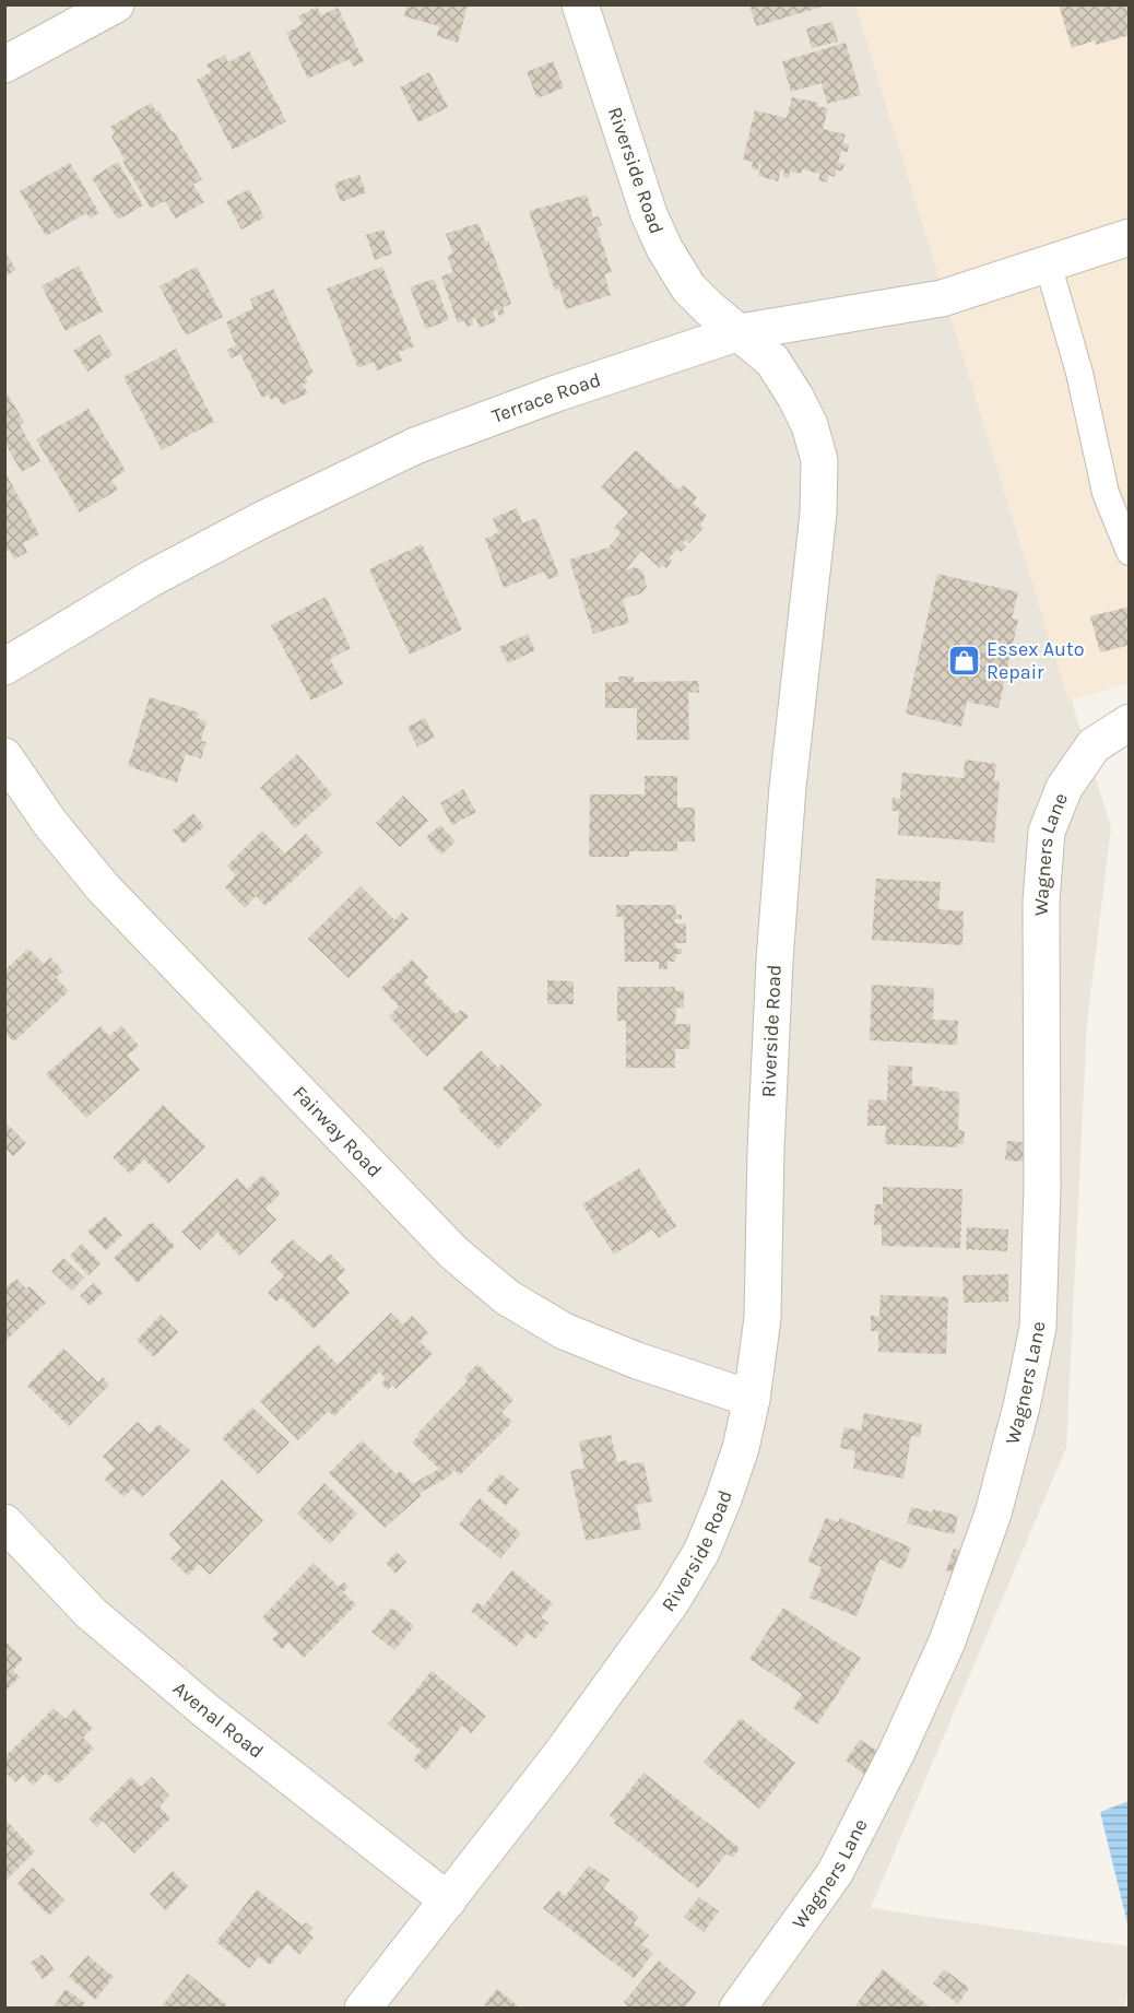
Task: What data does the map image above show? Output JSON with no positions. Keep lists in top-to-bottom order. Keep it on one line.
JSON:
{"streets":{"street":["Riverside Road","Terrace Road","Wagners Lane","Fairway Road","Avenal Road"]},"crossings":[["Riverside Road","Terrace Road"],["Riverside Road","Fairway Road"],["Riverside Road","Avenal Road"]],"places":{"shop":["Essex Auto Repair"]}}
